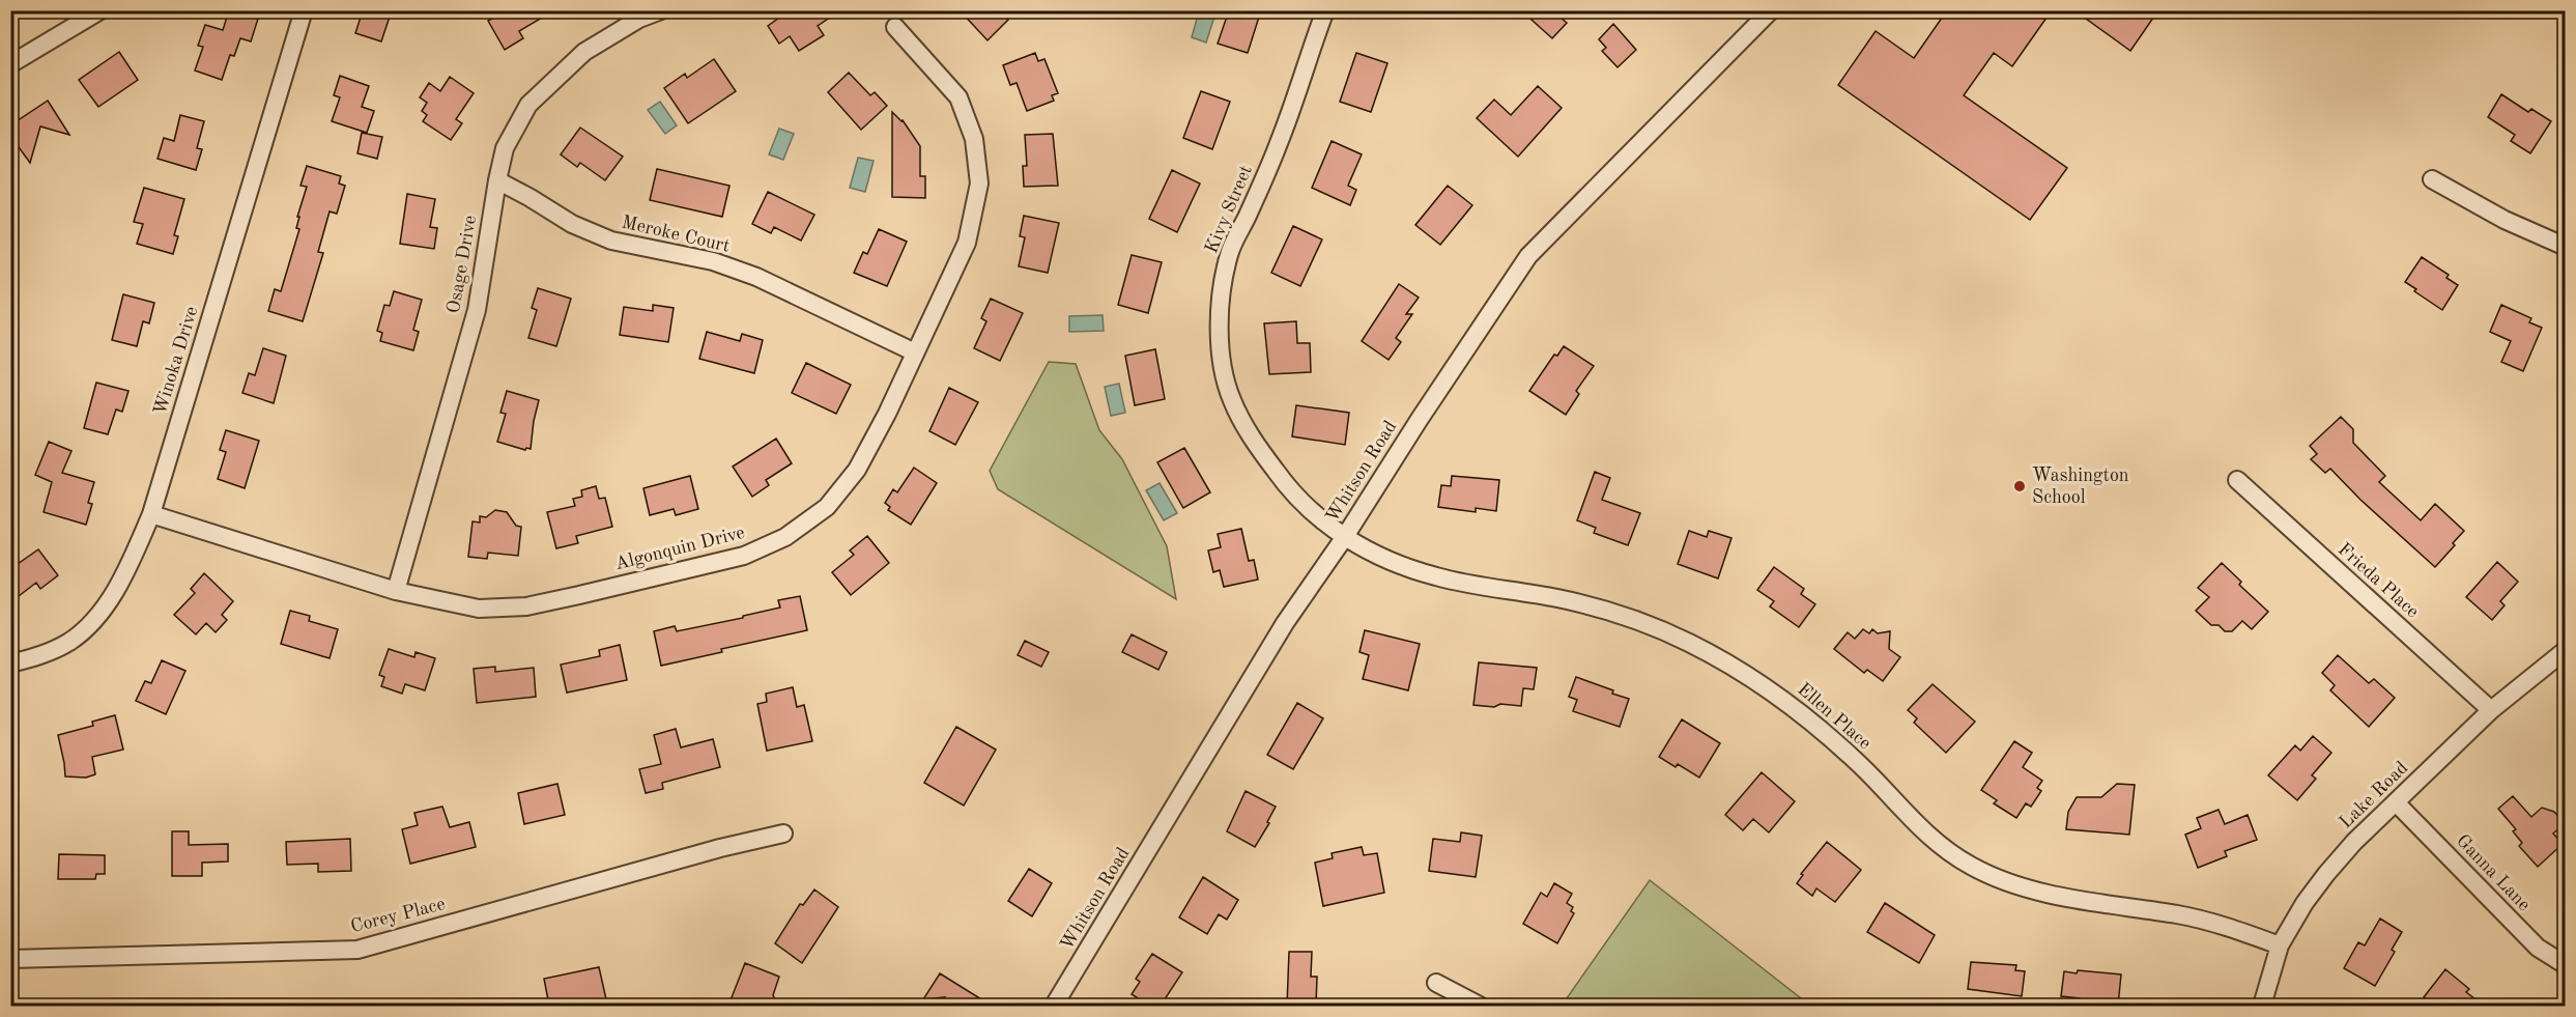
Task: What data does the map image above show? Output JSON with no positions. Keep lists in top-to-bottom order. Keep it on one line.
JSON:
{"streets":{"street":["Kivy Street","Meroke Court","Osage Drive","Winoka Drive","Whitson Road","Algonquin Drive","Frieda Place","Ellen Place","Lake Road","Ganna Lane","Corey Place"]},"crossings":[["Kivy Street","Whitson Road"],["Kivy Street","Ellen Place"],["Meroke Court","Osage Drive"],["Meroke Court","Algonquin Drive"],["Osage Drive","Algonquin Drive"],["Winoka Drive","Algonquin Drive"],["Whitson Road","Ellen Place"],["Frieda Place","Lake Road"],["Ellen Place","Lake Road"],["Lake Road","Ganna Lane"]],"places":["Washington School"]}
